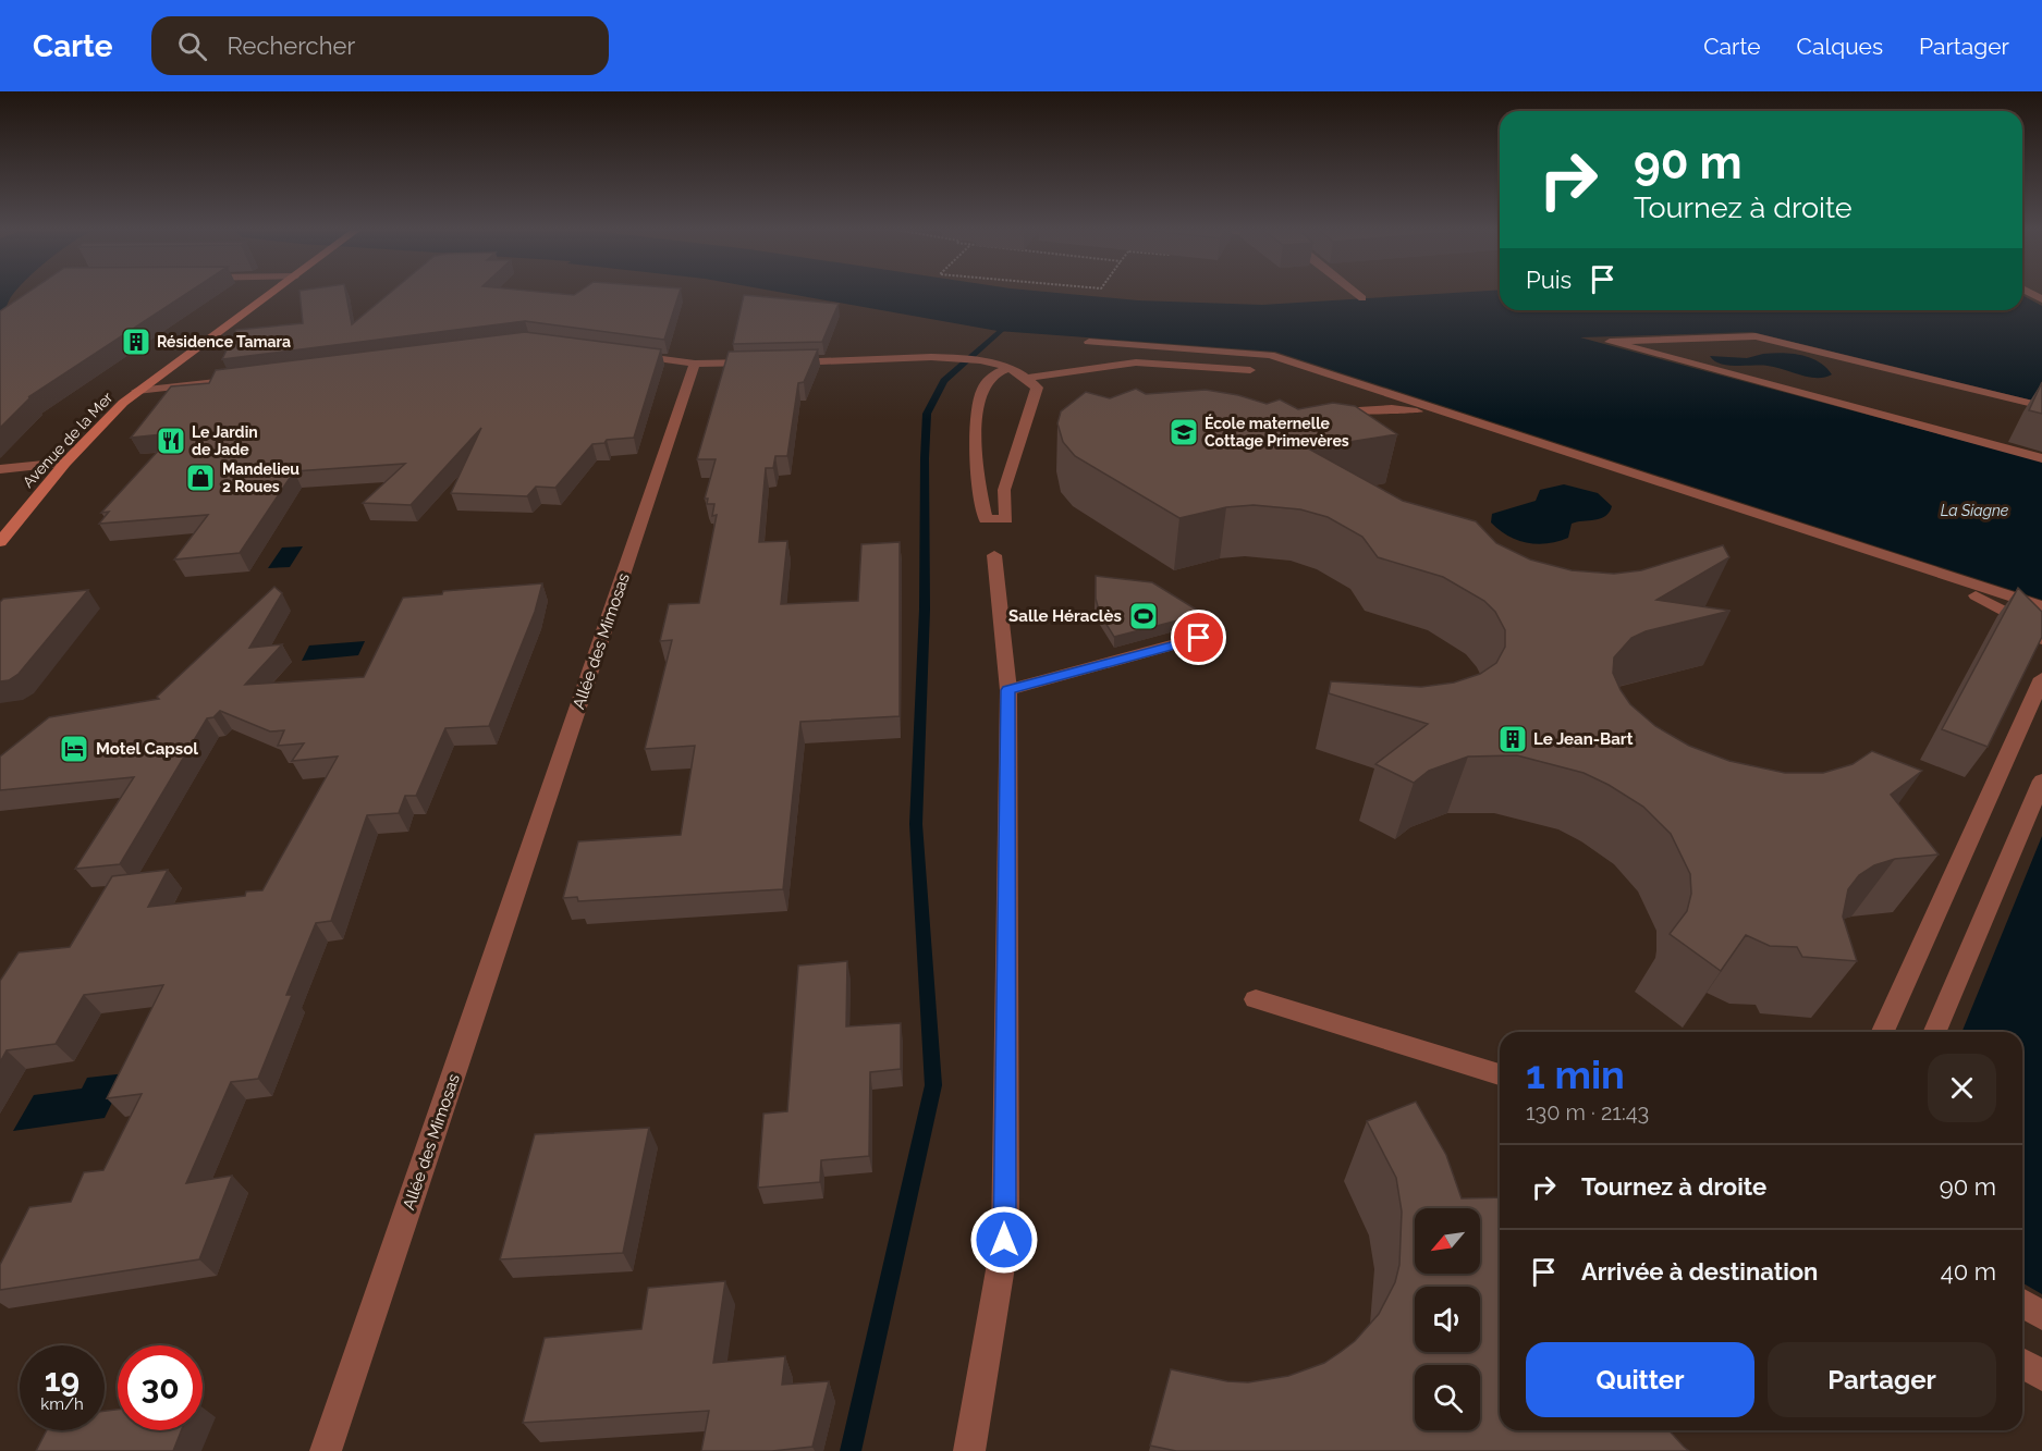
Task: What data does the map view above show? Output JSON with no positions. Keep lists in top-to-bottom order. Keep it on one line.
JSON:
{"streets":{"main road":["Avenue de la Mer"],"street":["Allée des Mimosas"]},"water":["La Siagne"],"places":{"building":["Résidence Tamara","Le Jean-Bart"],"school or university":["École maternelle Cottage Primevères"],"restaurant":["Le Jardin de Jade"],"shop":["Mandelieu 2 Roues"],"sports":["Salle Héraclès"],"hotel":["Motel Capsol"]},"north":"bottom left","page":{"header":"Carte","search":"Rechercher","nav":["Carte","Calques","Partager"],"turn":["90 m","Tournez à droite"],"then":"Puis","heading":["1 min","130 m · 21:43"],"list":[{"name":"Tournez à droite","value":"90 m"},{"name":"Arrivée à destination","value":"40 m"}],"buttons":["Quitter","Partager"],"speed":"19 km/h","limit":"30"}}
